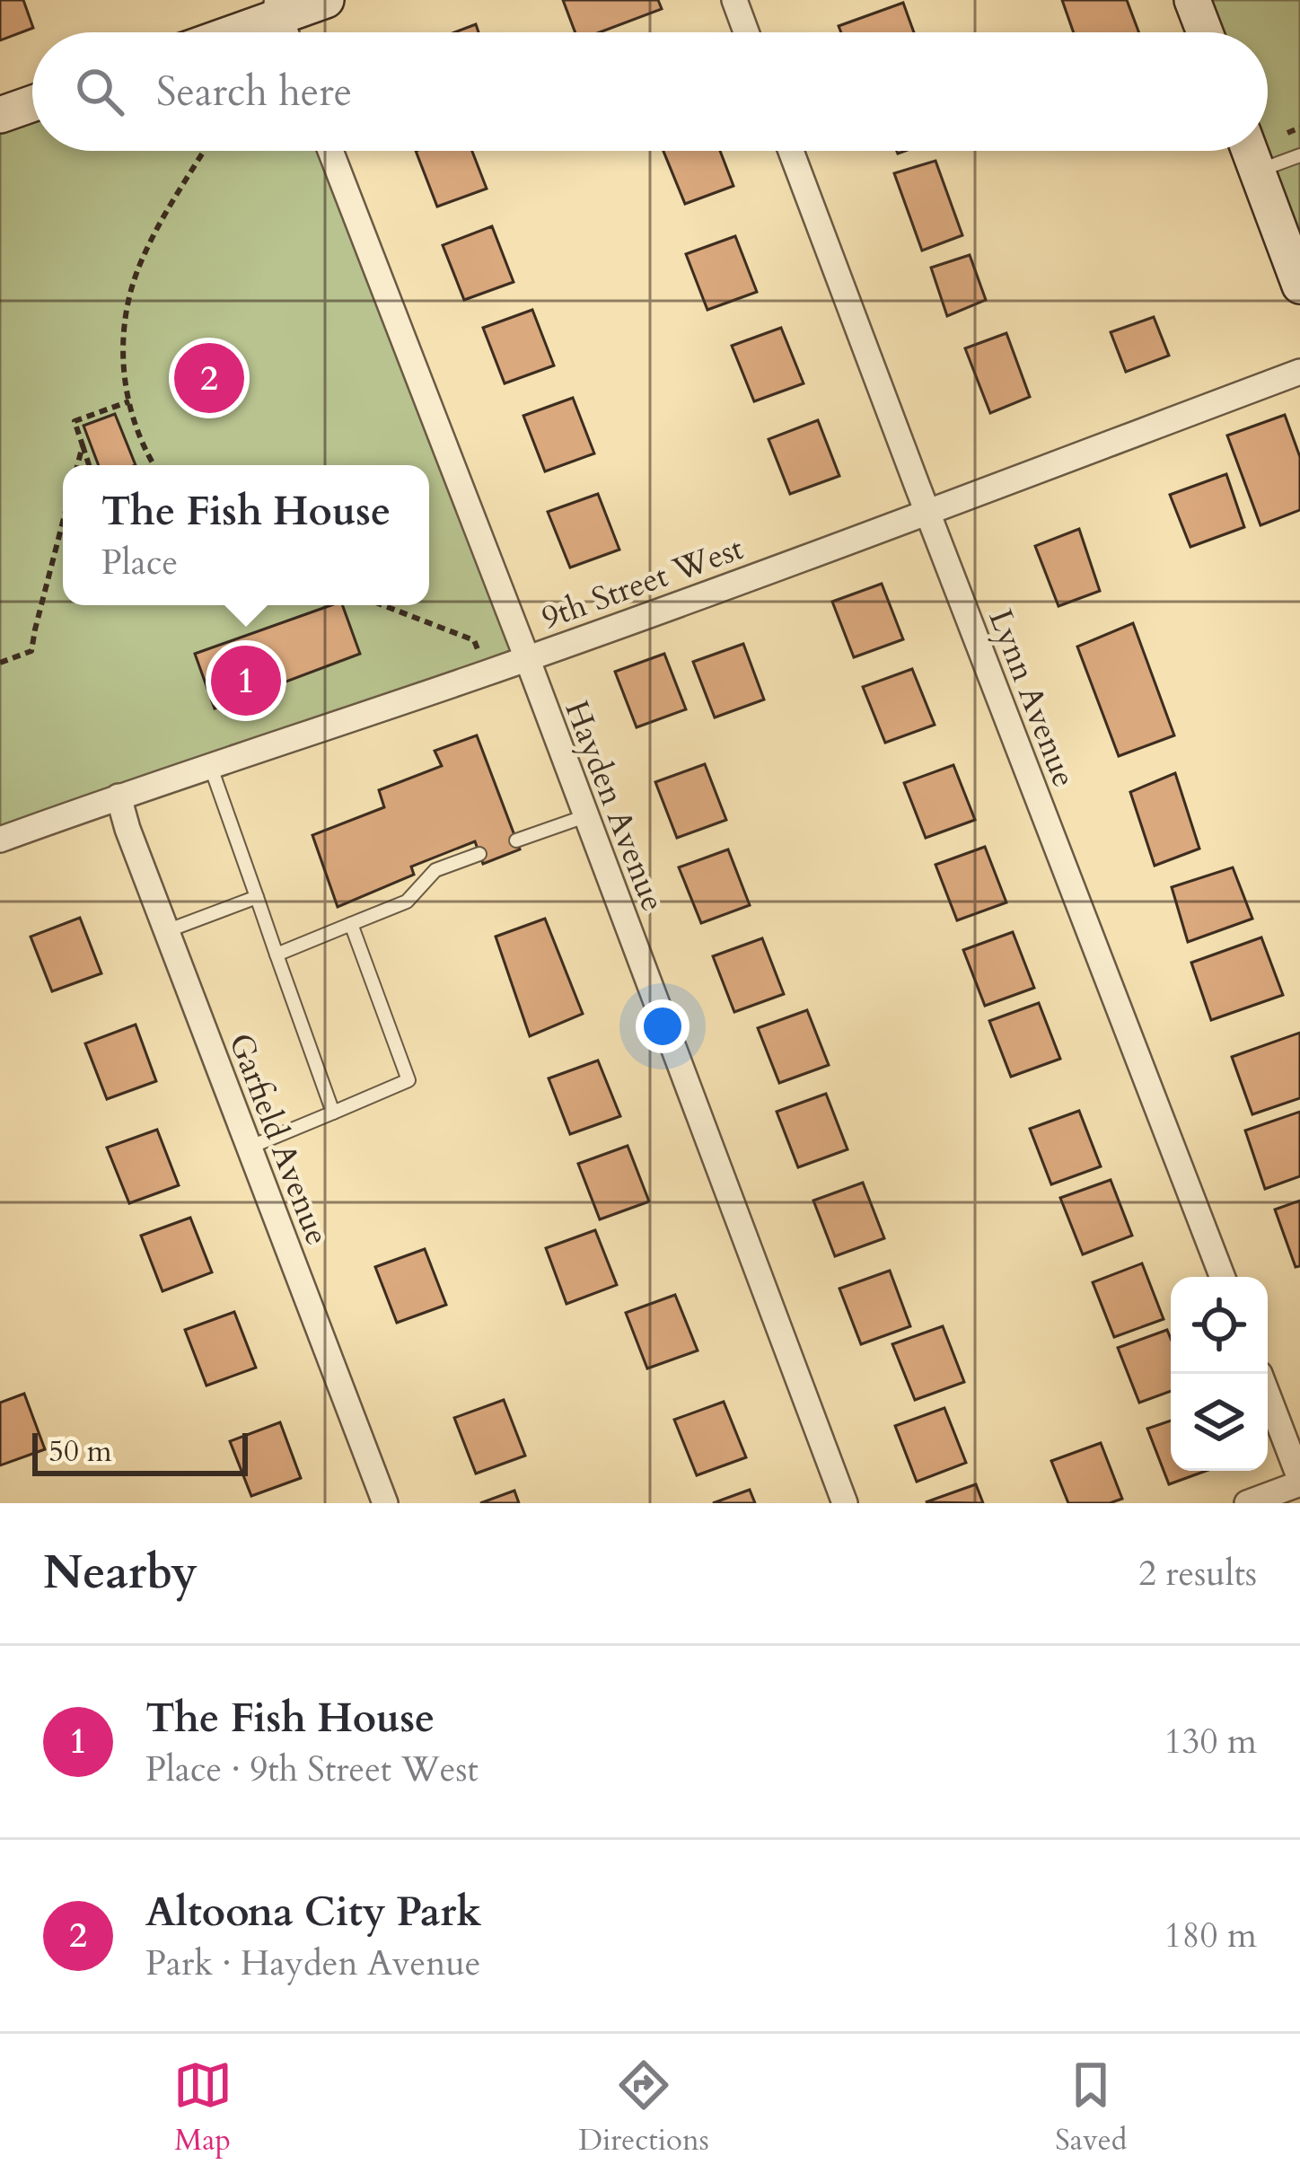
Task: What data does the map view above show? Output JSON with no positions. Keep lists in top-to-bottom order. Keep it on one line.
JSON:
{"streets":{"street":["9th Street West","Lynn Avenue","Hayden Avenue","Garfield Avenue"]},"crossings":[["9th Street West","Lynn Avenue"],["9th Street West","Hayden Avenue"],["9th Street West","Garfield Avenue"]],"scale_bar":"50 m","page":{"search":"Search here","pins":["2","1"],"popup":["The Fish House","Place"],"scale":"50 m","heading":["Nearby","2 results"],"list":[{"mark":"1","name":"The Fish House","note":"Place · 9th Street West","value":"130 m"},{"mark":"2","name":"Altoona City Park","note":"Park · Hayden Avenue","value":"180 m"}],"nav":["Map","Directions","Saved"]}}
